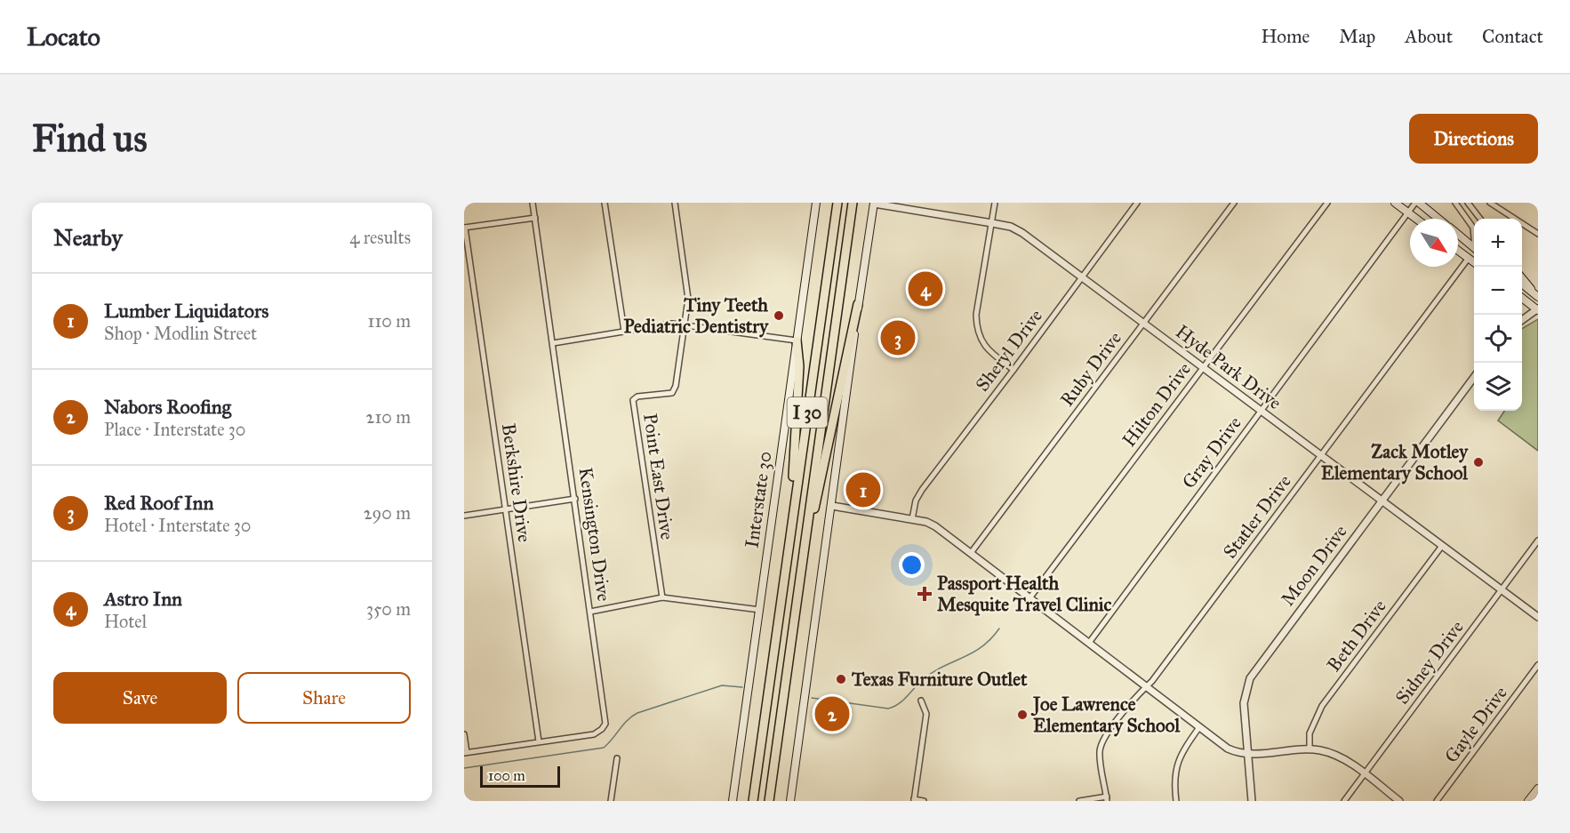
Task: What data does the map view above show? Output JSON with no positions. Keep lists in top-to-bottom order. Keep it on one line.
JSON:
{"streets":{"highway":["I 30"],"main road":["Interstate 30"],"street":["Sheryl Drive","Hyde Park Drive","Ruby Drive","Hilton Drive","Gray Drive","Point East Drive","Berkshire Drive","Statler Drive","Kensington Drive","Moon Drive","Beth Drive","Sidney Drive","Gayle Drive"]},"crossings":[["Sheryl Drive","Hyde Park Drive"],["Hyde Park Drive","Ruby Drive"],["Hyde Park Drive","Hilton Drive"],["Hyde Park Drive","Gray Drive"],["Hyde Park Drive","Statler Drive"],["Hyde Park Drive","Moon Drive"],["Hyde Park Drive","Beth Drive"],["Hyde Park Drive","Sidney Drive"],["Berkshire Drive","Kensington Drive"]],"places":{"other":["Tiny Teeth Pediatric Dentistry","Zack Motley Elementary School","Texas Furniture Outlet","Joe Lawrence Elementary School"],"health":["Passport Health Mesquite Travel Clinic"]},"scale_bar":"100 m","north":"bottom right","page":{"header":"Locato","nav":["Home","Map","About","Contact"],"buttons":["Directions",["Save","Share"]],"title":"Find us","heading":["Nearby","4 results"],"map_buttons":["+","−"],"pins":["4","3","1","2"],"list":[{"mark":"1","name":"Lumber Liquidators","note":"Shop · Modlin Street","value":"110 m"},{"mark":"2","name":"Nabors Roofing","note":"Place · Interstate 30","value":"210 m"},{"mark":"3","name":"Red Roof Inn","note":"Hotel · Interstate 30","value":"290 m"},{"mark":"4","name":"Astro Inn","note":"Hotel","value":"350 m"}],"scale":"100 m"}}
